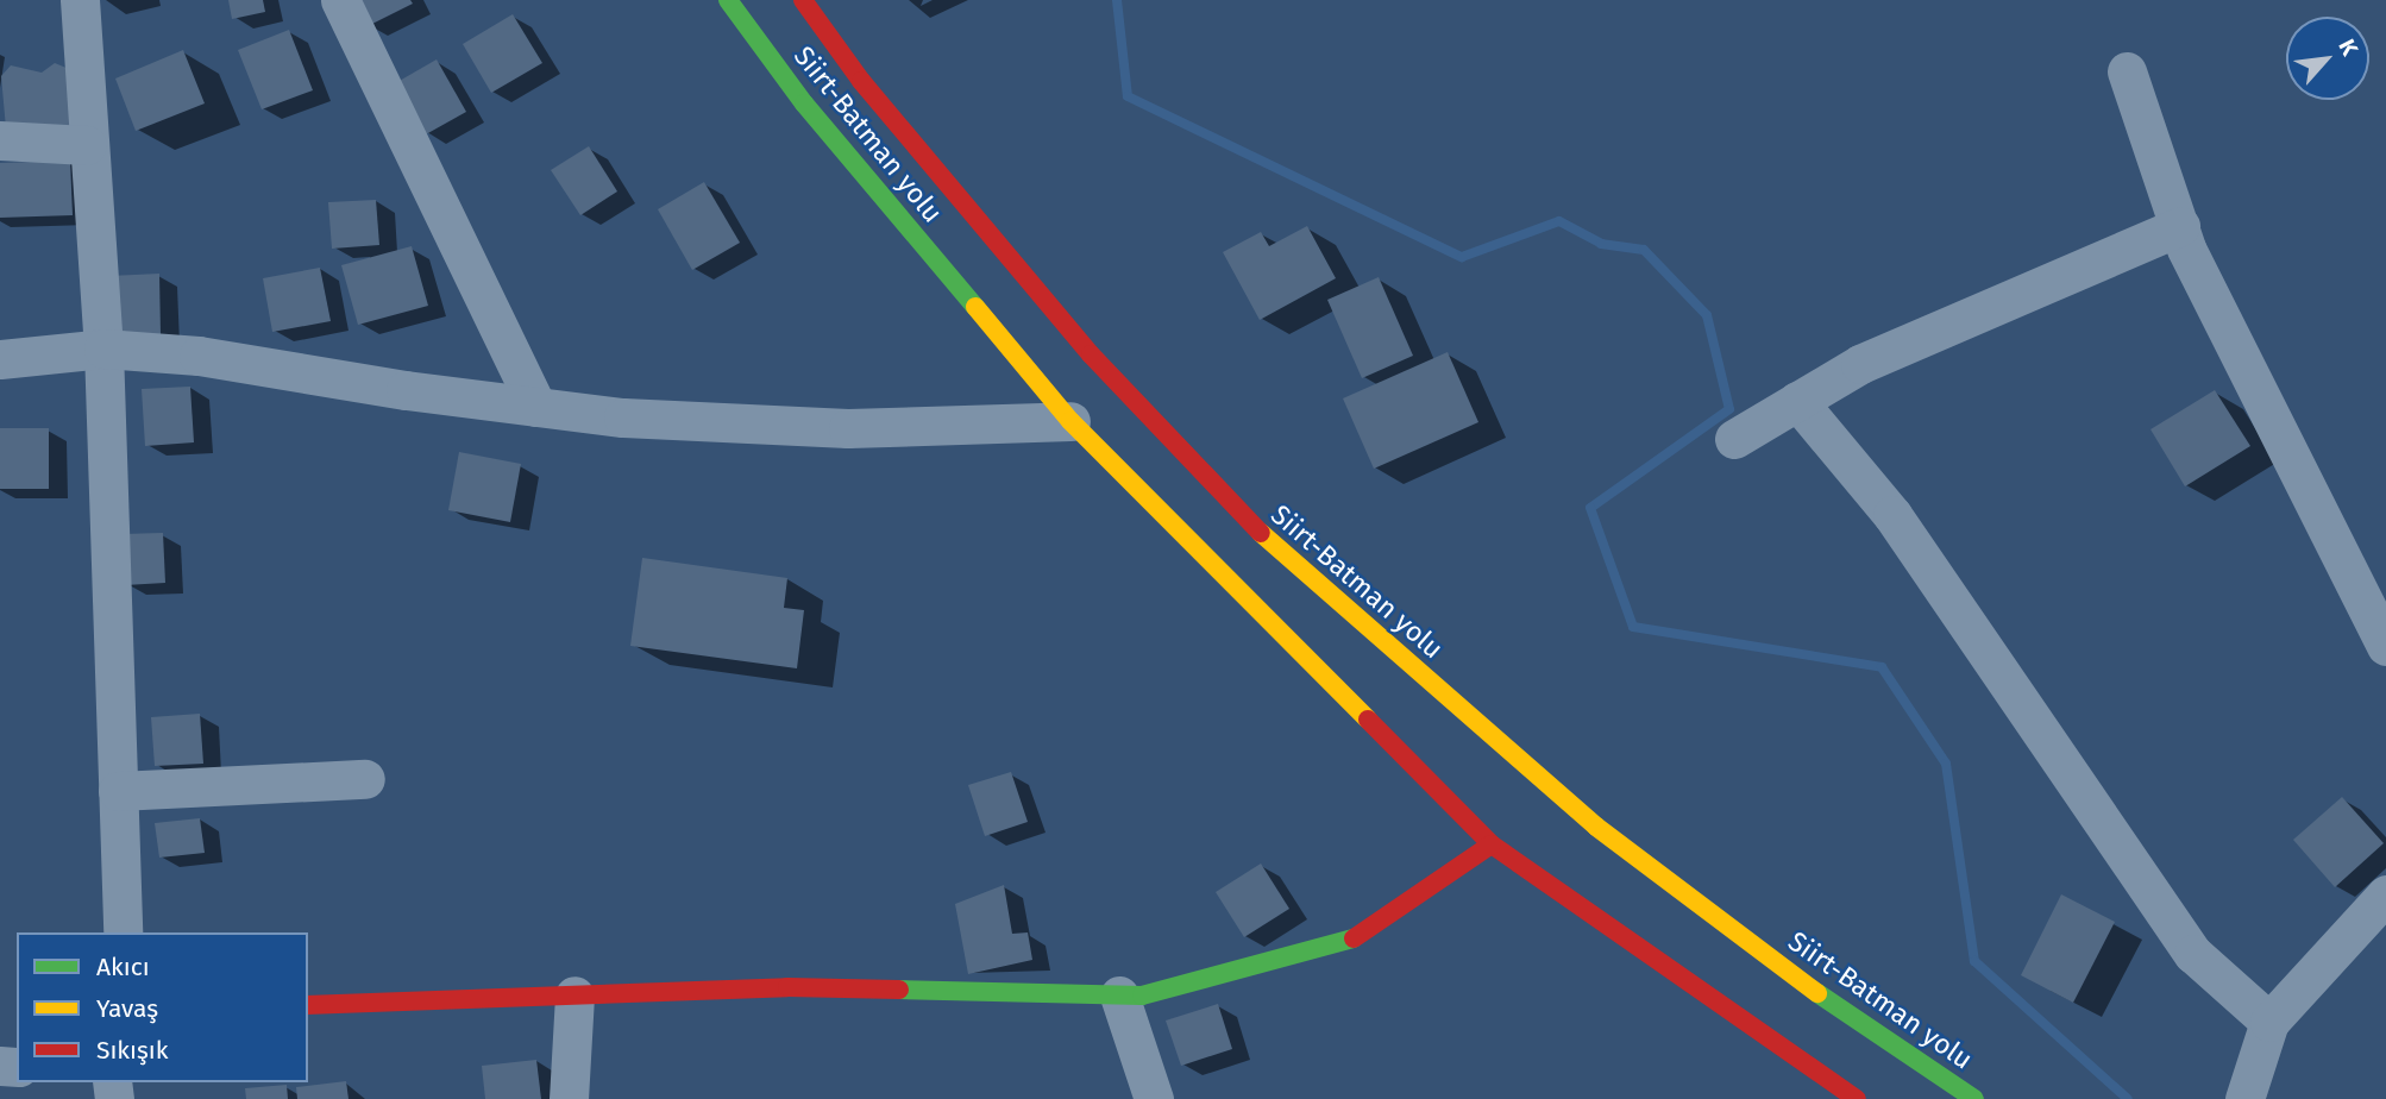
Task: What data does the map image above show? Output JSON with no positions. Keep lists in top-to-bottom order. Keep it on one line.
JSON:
{"streets":{"main road":["Siirt-Batman yolu"]},"legend":["Akıcı","Yavaş","Sıkışık"],"north":"top right"}
